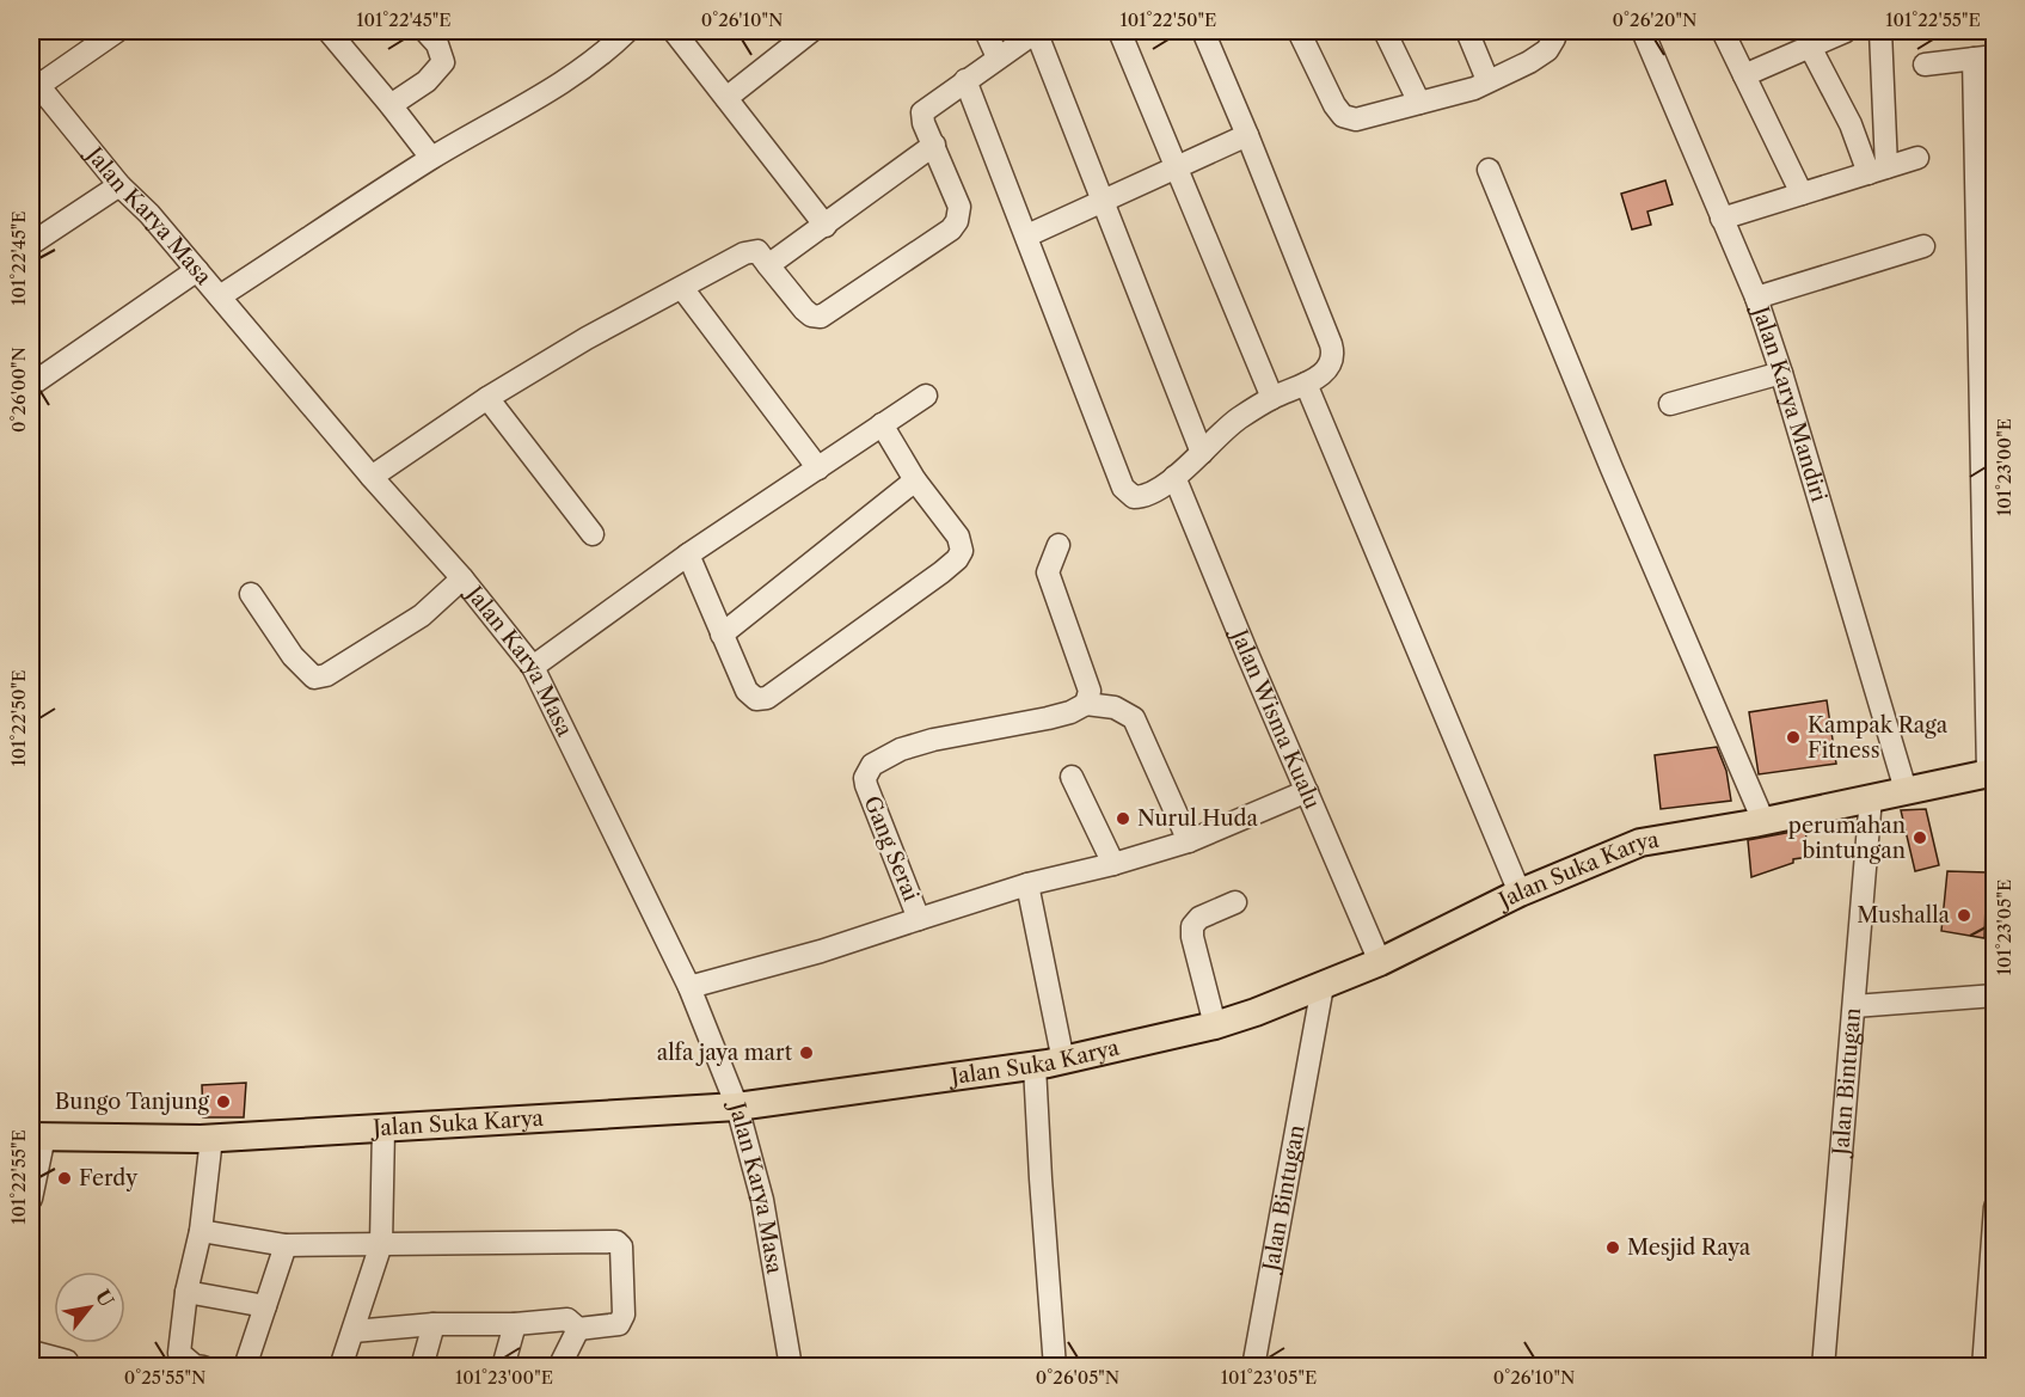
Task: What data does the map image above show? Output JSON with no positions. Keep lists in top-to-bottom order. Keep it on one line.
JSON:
{"streets":{"main road":["Jalan Suka Karya"],"street":["Jalan Karya Masa","Jalan Karya Mandiri","Jalan Wisma Kualu","Gang Serai","Jalan Bintugan"]},"crossings":[["Jalan Karya Masa","Gang Serai"],["Jalan Karya Masa","Jalan Suka Karya"],["Jalan Karya Mandiri","Jalan Suka Karya"],["Jalan Wisma Kualu","Jalan Suka Karya"],["Jalan Suka Karya","Jalan Bintugan"]],"places":["Kampak Raga Fitness","Nurul Huda","perumahan bintungan","Mushalla","alfa jaya mart","Bungo Tanjung","Ferdy","Mesjid Raya"],"north":"top right","coordinates":["101°22'45\"E","0°26'10\"N","101°22'50\"E","0°26'20\"N","101°22'55\"E","0°26'00\"N","101°23'00\"E","101°23'05\"E","0°25'55\"N","0°26'05\"N"]}
